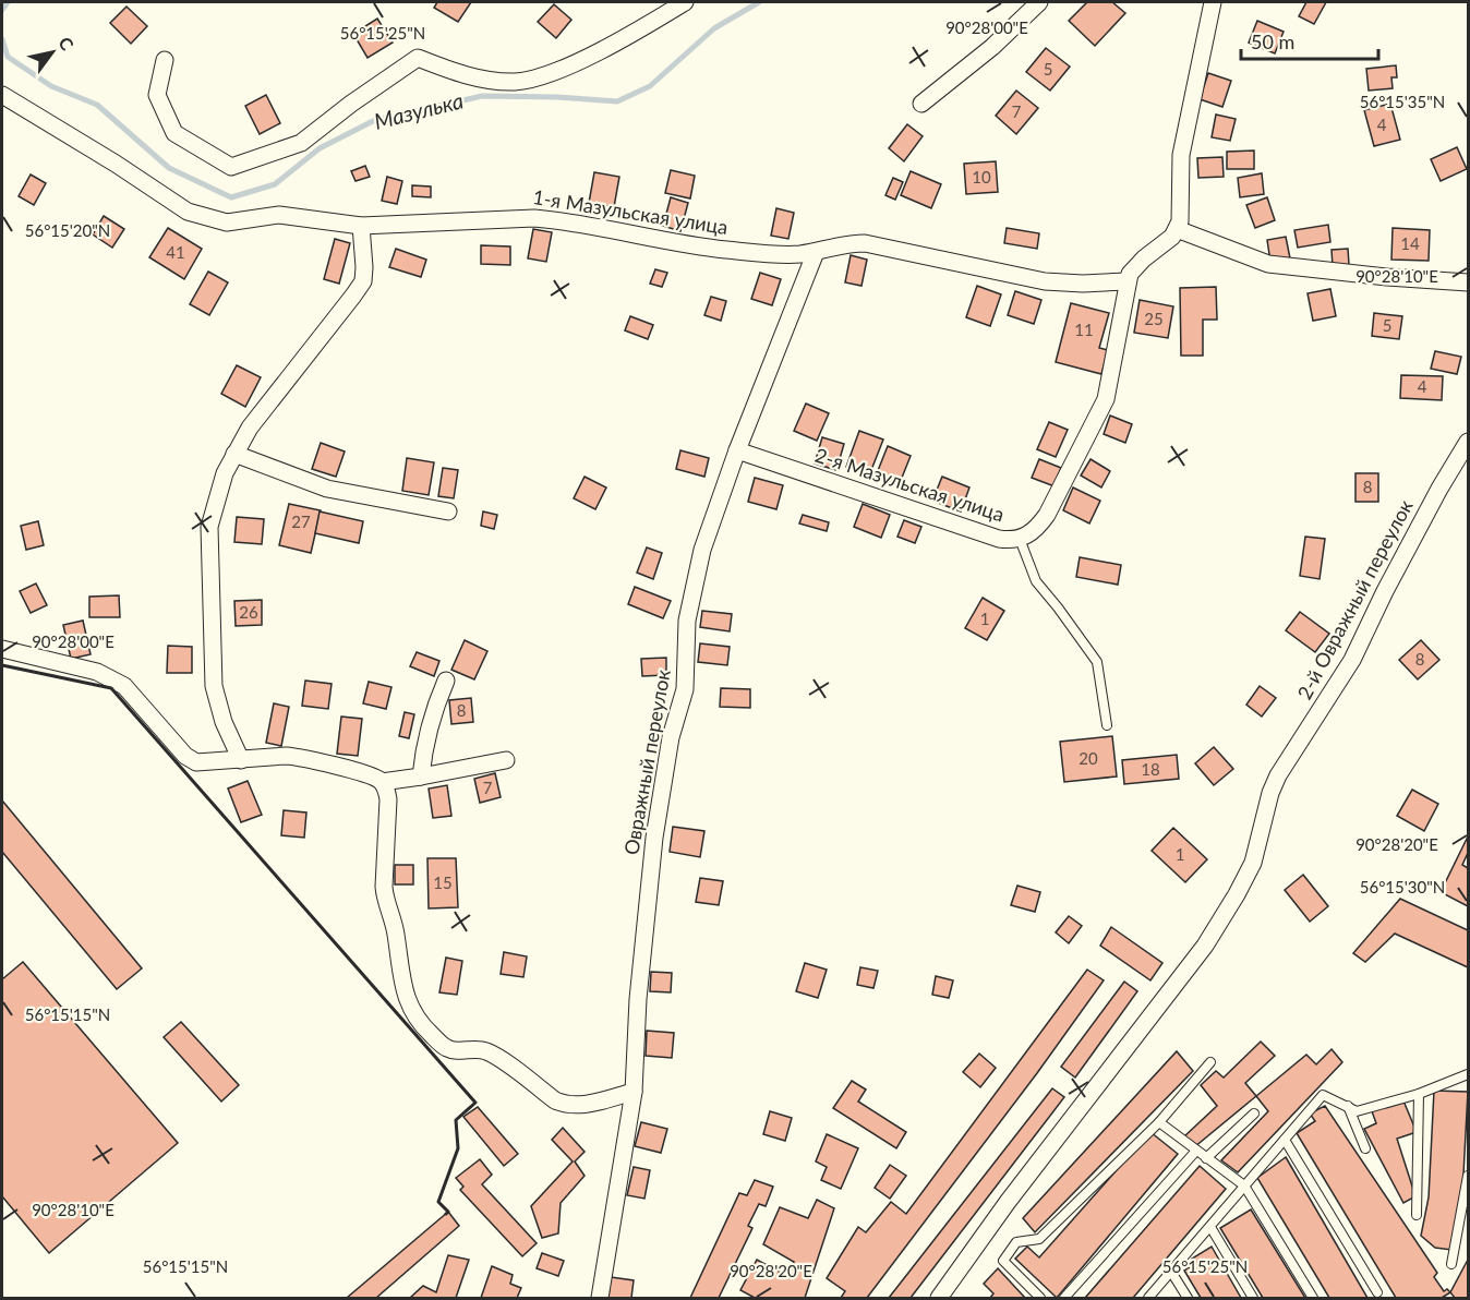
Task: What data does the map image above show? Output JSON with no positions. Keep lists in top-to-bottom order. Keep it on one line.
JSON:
{"streets":{"street":["1-я Мазульская улица","2-я Мазульская улица","2-й Овражный переулок","Овражный переулок"]},"crossings":[["1-я Мазульская улица","2-я Мазульская улица"],["1-я Мазульская улица","Овражный переулок"],["2-я Мазульская улица","Овражный переулок"]],"water":["Мазулька"],"house_numbers":["5","7","4","10","14","41","25","5","11","4","8","27","26","1","8","8","20","18","7","1","15"],"scale_bar":"50 m","north":"top right","coordinates":["90°28'00\"E","56°15'25\"N","56°15'35\"N","56°15'20\"N","90°28'10\"E","90°28'20\"E","56°15'30\"N","56°15'15\"N"]}
